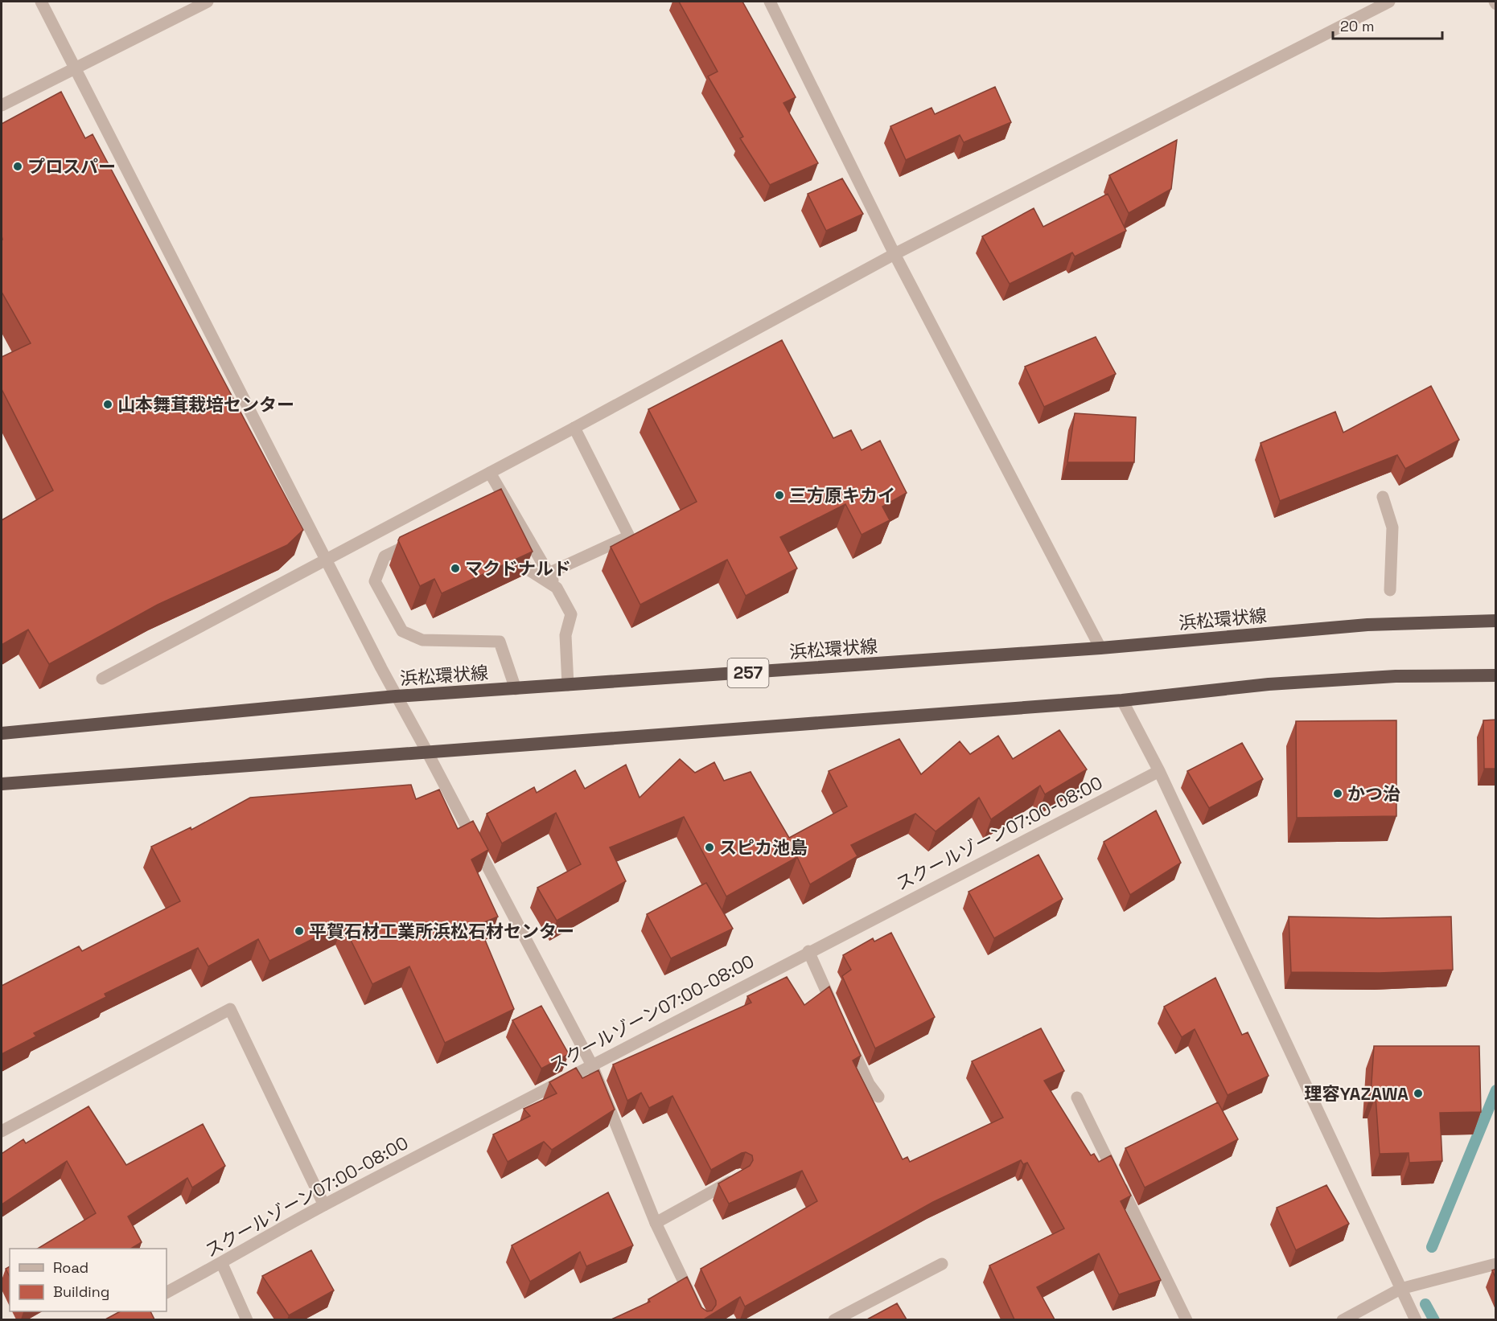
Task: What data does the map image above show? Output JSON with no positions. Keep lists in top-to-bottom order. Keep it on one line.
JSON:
{"streets":{"highway":["浜松環状線","257"],"street":["スクールゾーン07:00-08:00"]},"places":["プロスパー","山本舞茸栽培センター","三方原キカイ","マクドナルド","かつ治","スピカ池島","平賀石材工業所浜松石材センター","理容YAZAWA"],"legend":["Road","Building"],"scale_bar":"20 m"}
